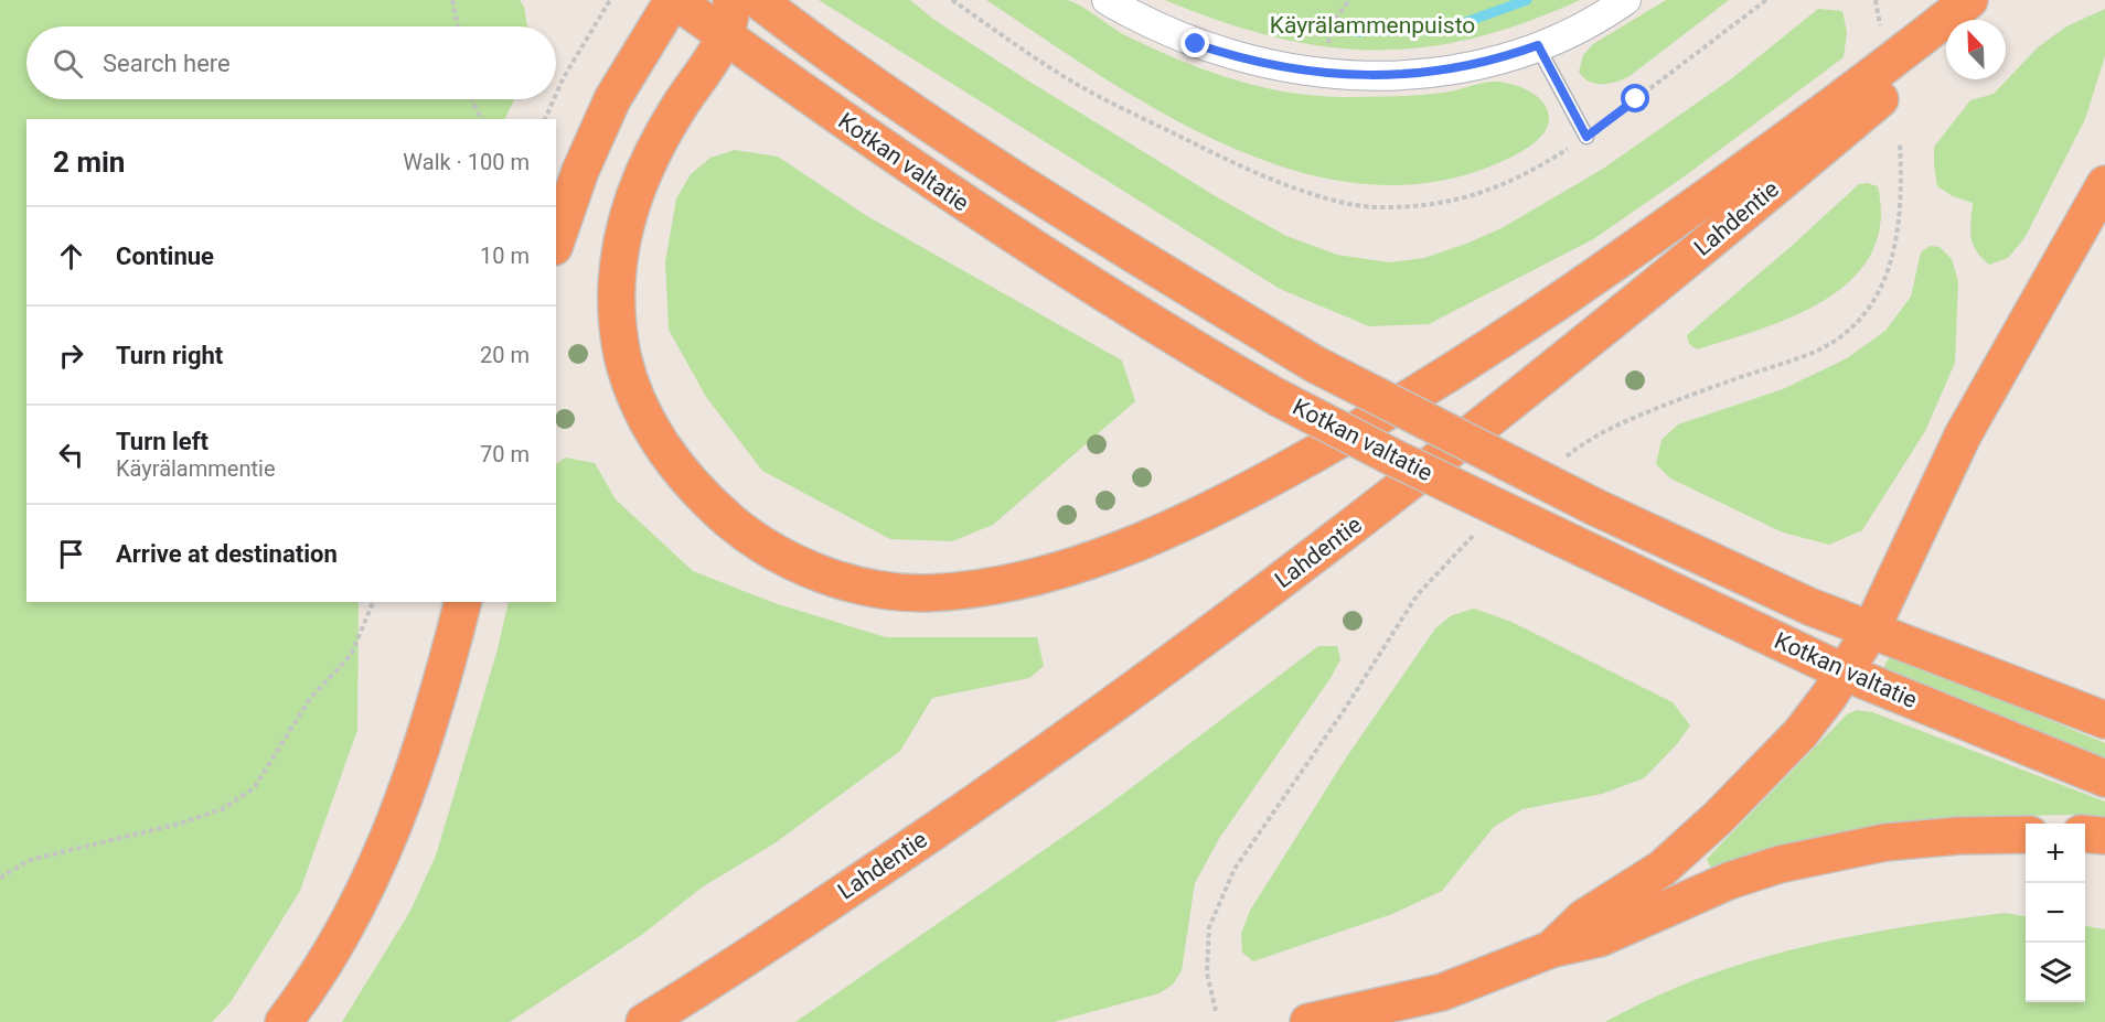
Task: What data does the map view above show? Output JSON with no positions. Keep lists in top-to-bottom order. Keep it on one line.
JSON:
{"streets":{"highway":["Kotkan valtatie","Lahdentie"]},"parks":["Käyrälammenpuisto"],"north":"top left","page":{"search":"Search here","heading":["2 min","Walk · 100 m"],"list":[["Continue","10 m"],["Turn right","20 m"],["Turn left","Käyrälammentie","70 m"],"Arrive at destination"],"map_buttons":["+","−"]}}
